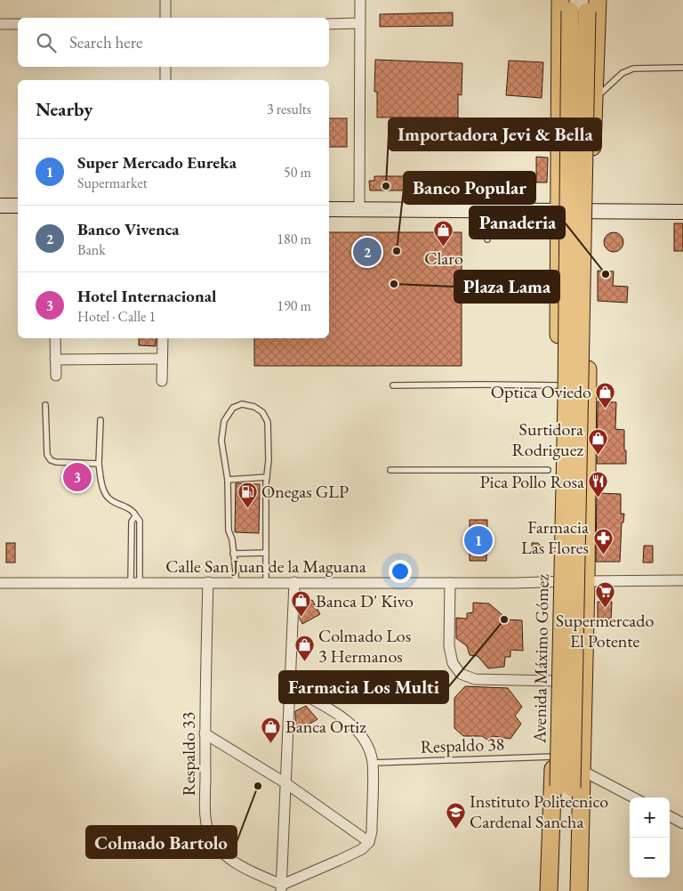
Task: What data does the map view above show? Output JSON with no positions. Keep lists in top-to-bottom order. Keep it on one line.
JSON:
{"streets":{"main road":["Avenida Máximo Gómez"],"street":["Calle San Juan de la Maguana","Respaldo 33"],"lane":["Respaldo 38"]},"crossings":[["Calle San Juan de la Maguana","Respaldo 33"]],"places":{"other":["Importadora Jevi & Bella","Banco Popular","Panaderia","Plaza Lama","Farmacia Los Multi","Colmado Bartolo"],"shop":["Claro","Optica Oviedo","Surtidora Rodriguez","Banca D' Kivo","Colmado Los 3 Hermanos","Banca Ortiz"],"restaurant":["Pica Pollo Rosa"],"fuel station":["Onegas GLP"],"pharmacy":["Farmacia Las Flores"],"supermarket":["Supermercado El Potente"],"school or university":["Instituto Politecnico Cardenal Sancha"]},"page":{"search":"Search here","heading":["Nearby","3 results"],"list":[{"mark":"1","name":"Super Mercado Eureka","note":"Supermarket","value":"50 m"},{"mark":"2","name":"Banco Vivenca","note":"Bank","value":"180 m"},{"mark":"3","name":"Hotel Internacional","note":"Hotel · Calle 1","value":"190 m"}],"pins":["2","3","1"],"map_buttons":["+","−"]}}
